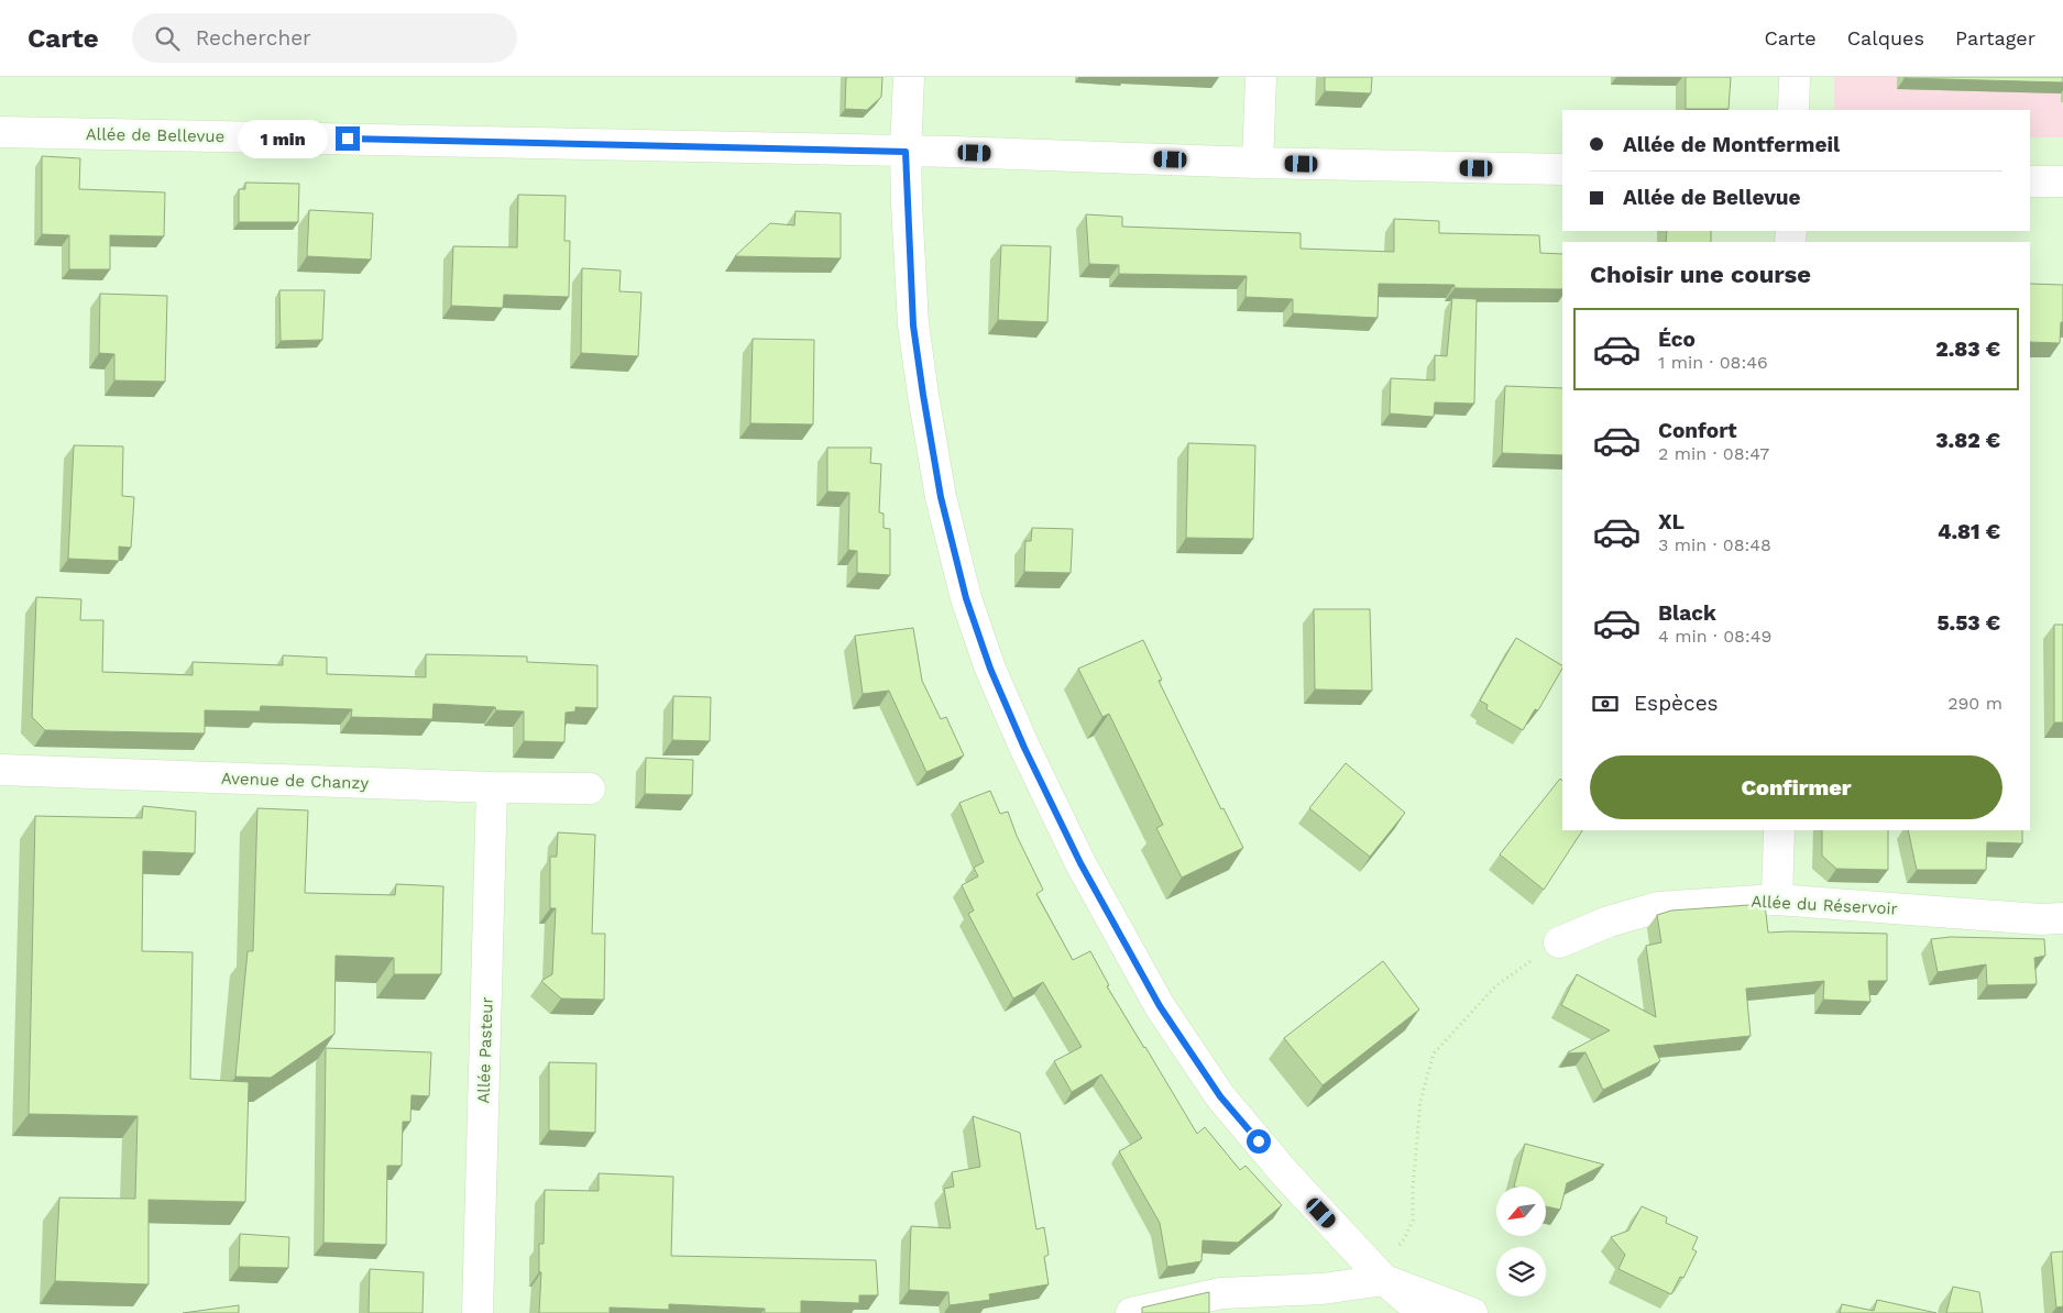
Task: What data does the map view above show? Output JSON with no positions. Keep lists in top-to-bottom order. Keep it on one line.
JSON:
{"streets":{"street":["Allée de Bellevue","Avenue de Chanzy","Allée du Réservoir","Allée Pasteur"]},"crossings":[["Avenue de Chanzy","Allée Pasteur"]],"north":"bottom left","page":{"header":"Carte","search":"Rechercher","nav":["Carte","Calques","Partager"],"banner":["Allée de Montfermeil","Allée de Bellevue"],"bubble":"1 min","heading":"Choisir une course","list":[{"name":"Éco","note":"1 min · 08:46","value":"2.83 €"},{"name":"Confort","note":"2 min · 08:47","value":"3.82 €"},{"name":"XL","note":"3 min · 08:48","value":"4.81 €"},{"name":"Black","note":"4 min · 08:49","value":"5.53 €"}],"pay":["Espèces","290 m"],"buttons":"Confirmer"}}
